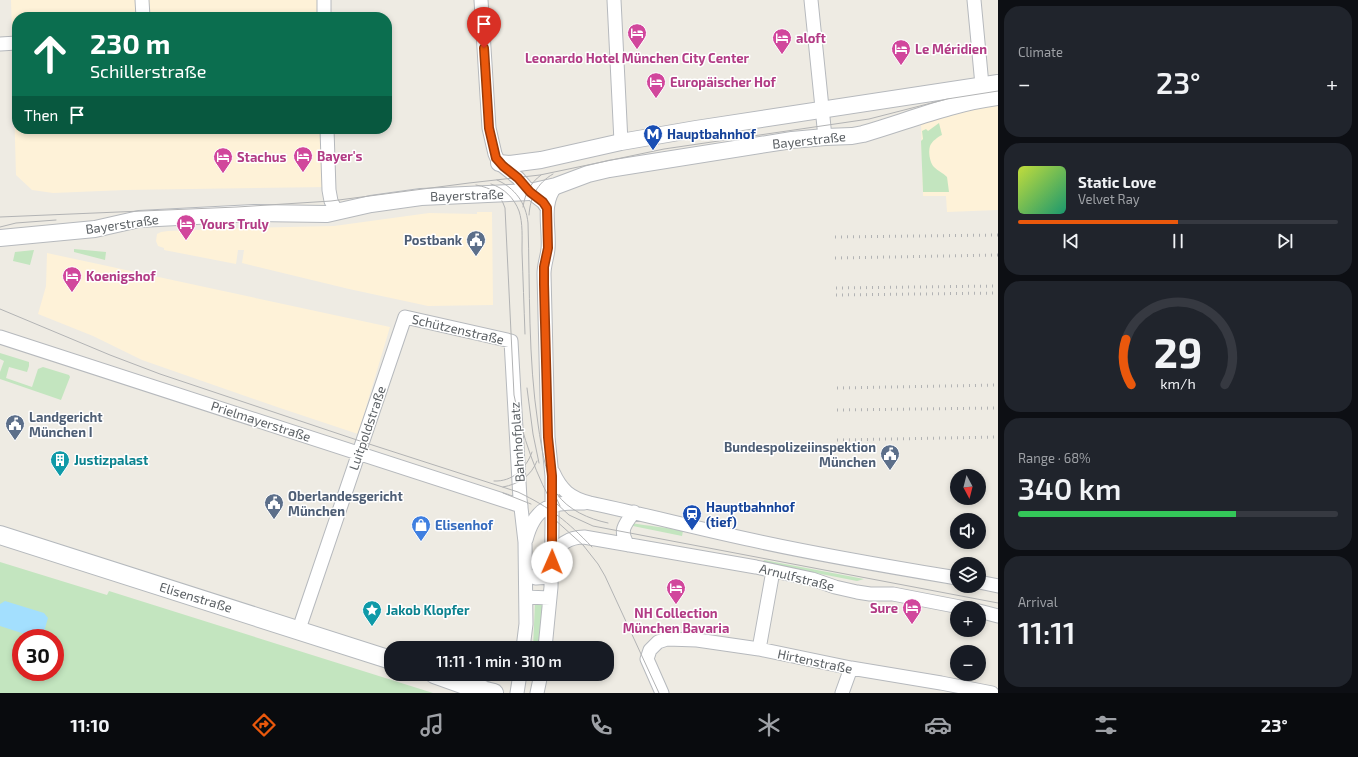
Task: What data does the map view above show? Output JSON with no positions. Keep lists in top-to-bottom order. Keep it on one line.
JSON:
{"streets":{"main road":["Elisenstraße"],"street":["Bayerstraße","Schützenstraße","Prielmayerstraße","Luitpoldstraße","Bahnhofplatz","Arnulfstraße","Hirtenstraße"]},"crossings":[["Schützenstraße","Luitpoldstraße"],["Schützenstraße","Bahnhofplatz"],["Prielmayerstraße","Luitpoldstraße"],["Prielmayerstraße","Bahnhofplatz"],["Luitpoldstraße","Elisenstraße"]],"places":{"hotel":["Leonardo Hotel München City Center","aloft","Le Méridien","Europäischer Hof","Bayer's","Stachus","Yours Truly","Koenigshof","NH Collection München Bavaria","Sure"],"metro station":["Hauptbahnhof"],"public building":["Postbank","Landgericht München I","Bundespolizeiinspektion München","Oberlandesgericht München"],"building":["Justizpalast"],"station":["Hauptbahnhof (tief)"],"shop":["Elisenhof"],"place":["Jakob Klopfer"]},"north":"bottom","page":{"tile":["Climate",["Range · 68%","340 km"],["Arrival","11:11"]],"turn":["230 m","Schillerstraße"],"heat":["−","23°","+"],"then":"Then","song":["Static Love","Velvet Ray"],"map_buttons":["+","−"],"limit":"30","trip":"11:11 · 1 min · 310 m","tabs":["11:10","23°"],"gauge":["29","km/h"]}}
